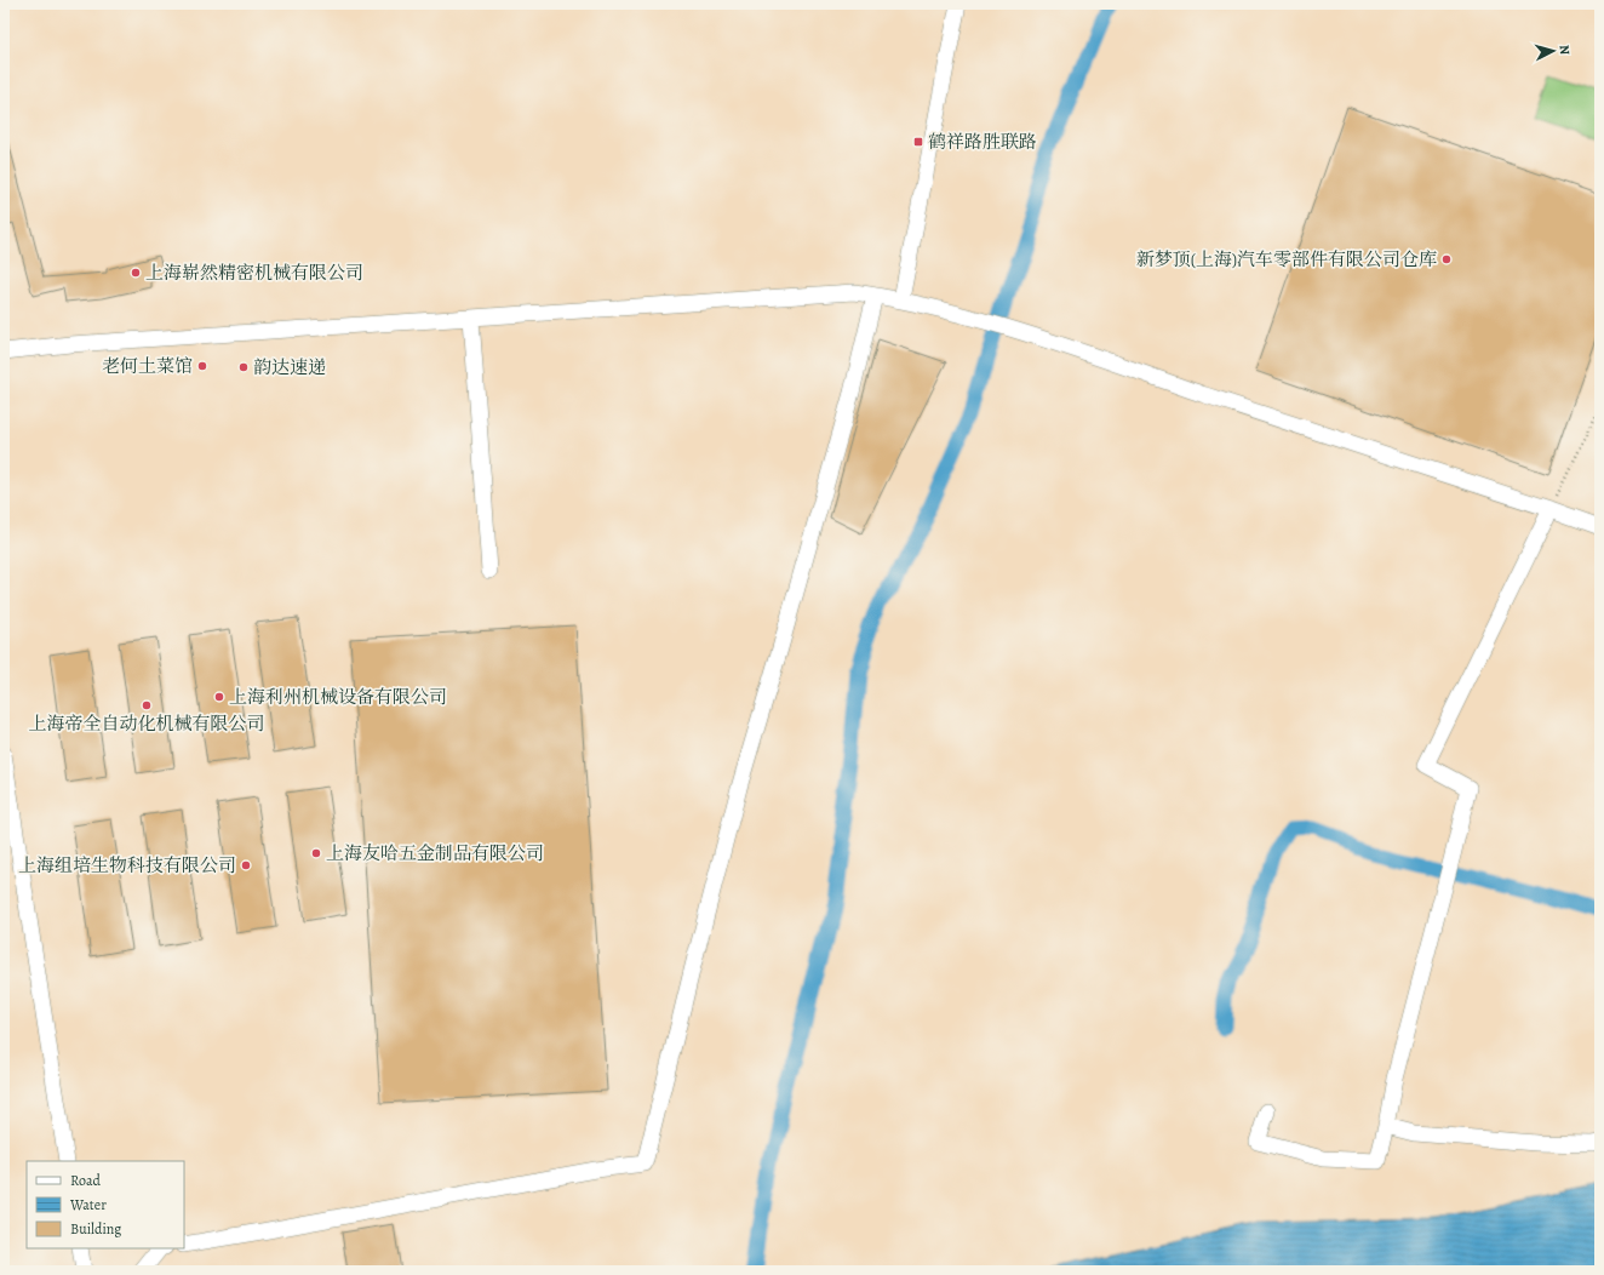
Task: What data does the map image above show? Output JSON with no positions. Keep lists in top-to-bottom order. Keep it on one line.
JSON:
{"places":{"transit":["鹤祥路胜联路"],"other":["新梦顶(上海)汽车零部件有限公司仓库","上海崭然精密机械有限公司","老何土菜馆","韵达速递","上海利州机械设备有限公司","上海帝全自动化机械有限公司","上海友哈五金制品有限公司","上海组培生物科技有限公司"]},"legend":["Road","Water","Building"],"north":"right"}
